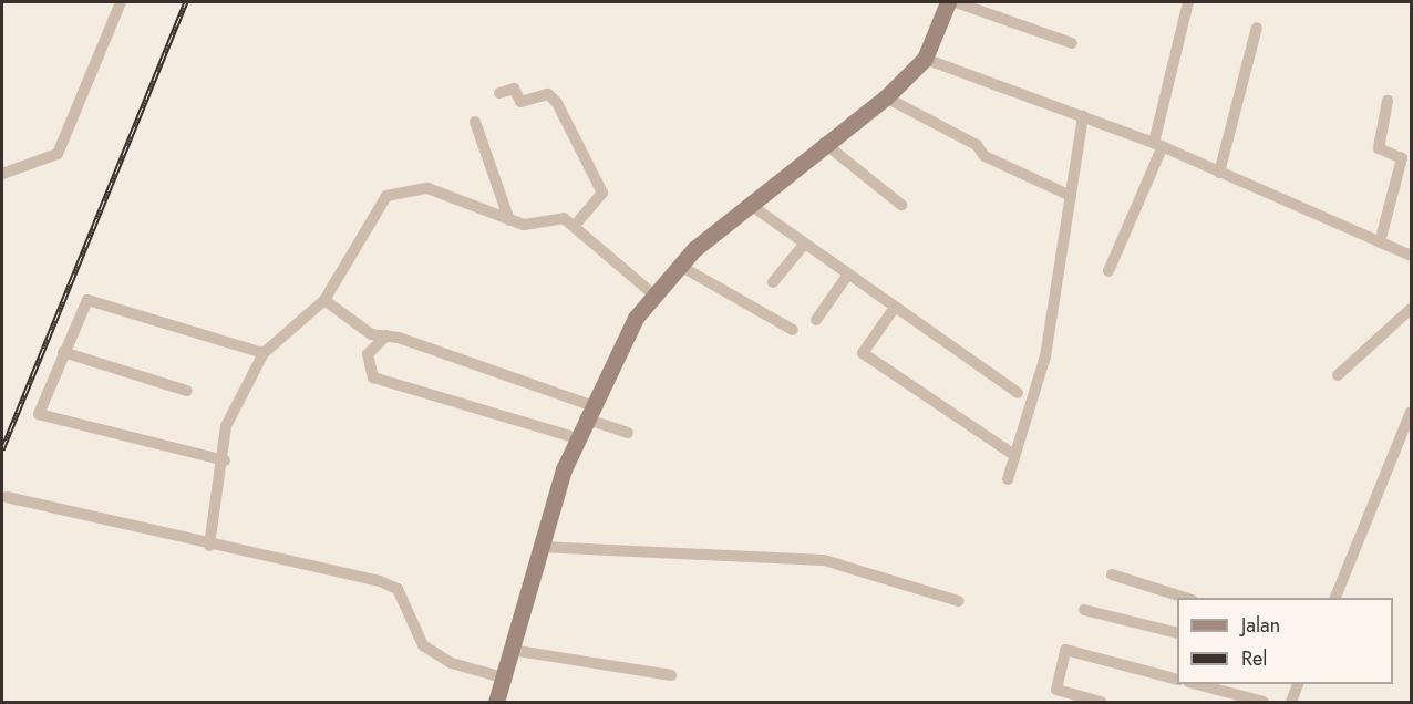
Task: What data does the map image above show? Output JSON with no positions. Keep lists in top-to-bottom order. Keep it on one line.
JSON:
{"legend":["Jalan","Rel"]}
